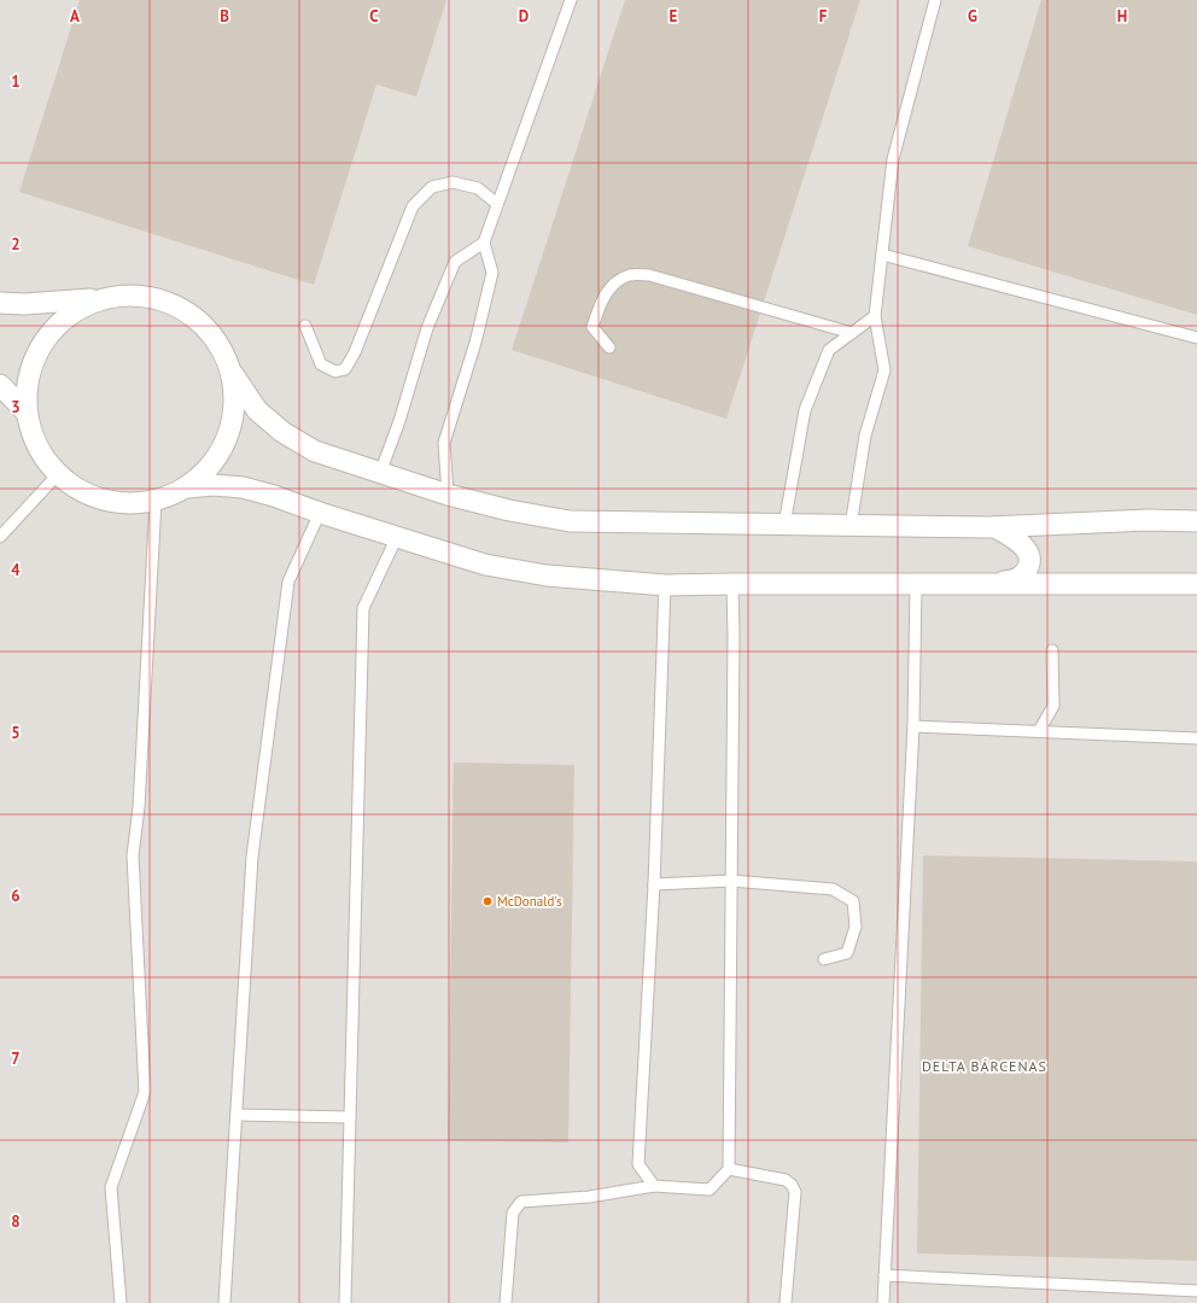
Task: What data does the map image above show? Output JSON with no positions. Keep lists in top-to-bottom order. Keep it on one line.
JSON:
{"districts":["DELTA BÁRCENAS"],"places":["McDonald's"],"grid":{"columns":["A","B","C","D","E","F","G","H"],"rows":["1","2","3","4","5","6","7","8"]}}
